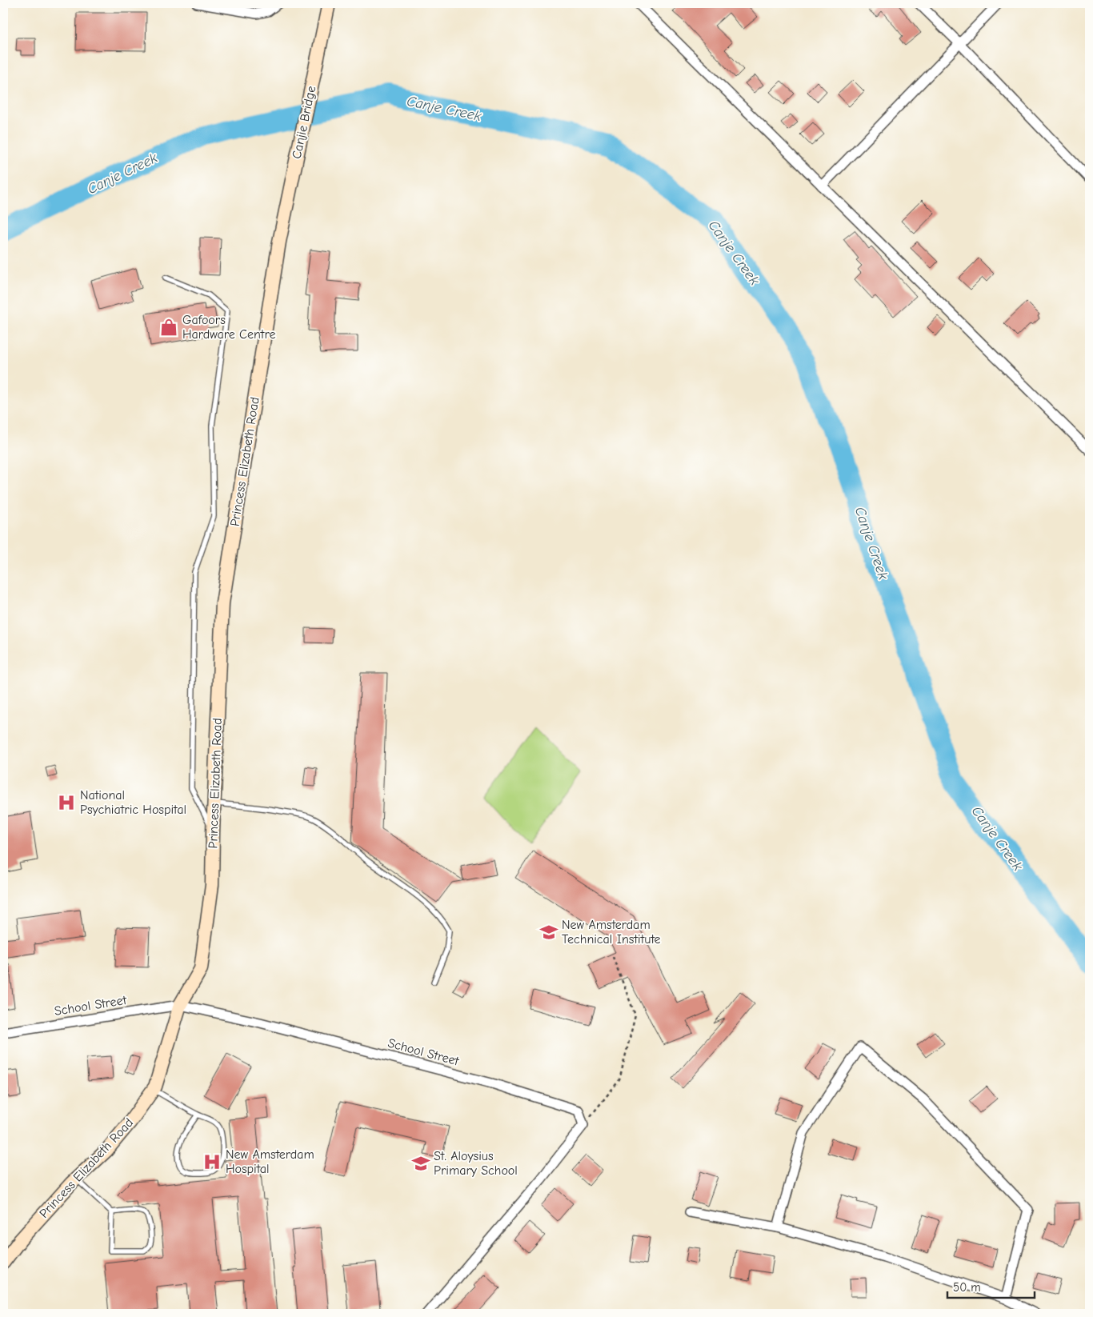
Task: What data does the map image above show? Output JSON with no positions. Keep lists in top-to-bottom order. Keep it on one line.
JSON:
{"streets":{"main road":["Canjie Bridge","Princess Elizabeth Road"],"street":["School Street"]},"crossings":[["Canjie Bridge","Princess Elizabeth Road"],["Princess Elizabeth Road","School Street"]],"water":["Canje Creek"],"places":{"shop":["Gafoors Hardware Centre"],"hospital":["National Psychiatric Hospital","New Amsterdam Hospital"],"school or university":["New Amsterdam Technical Institute","St. Aloysius Primary School"]},"scale_bar":"50 m"}
